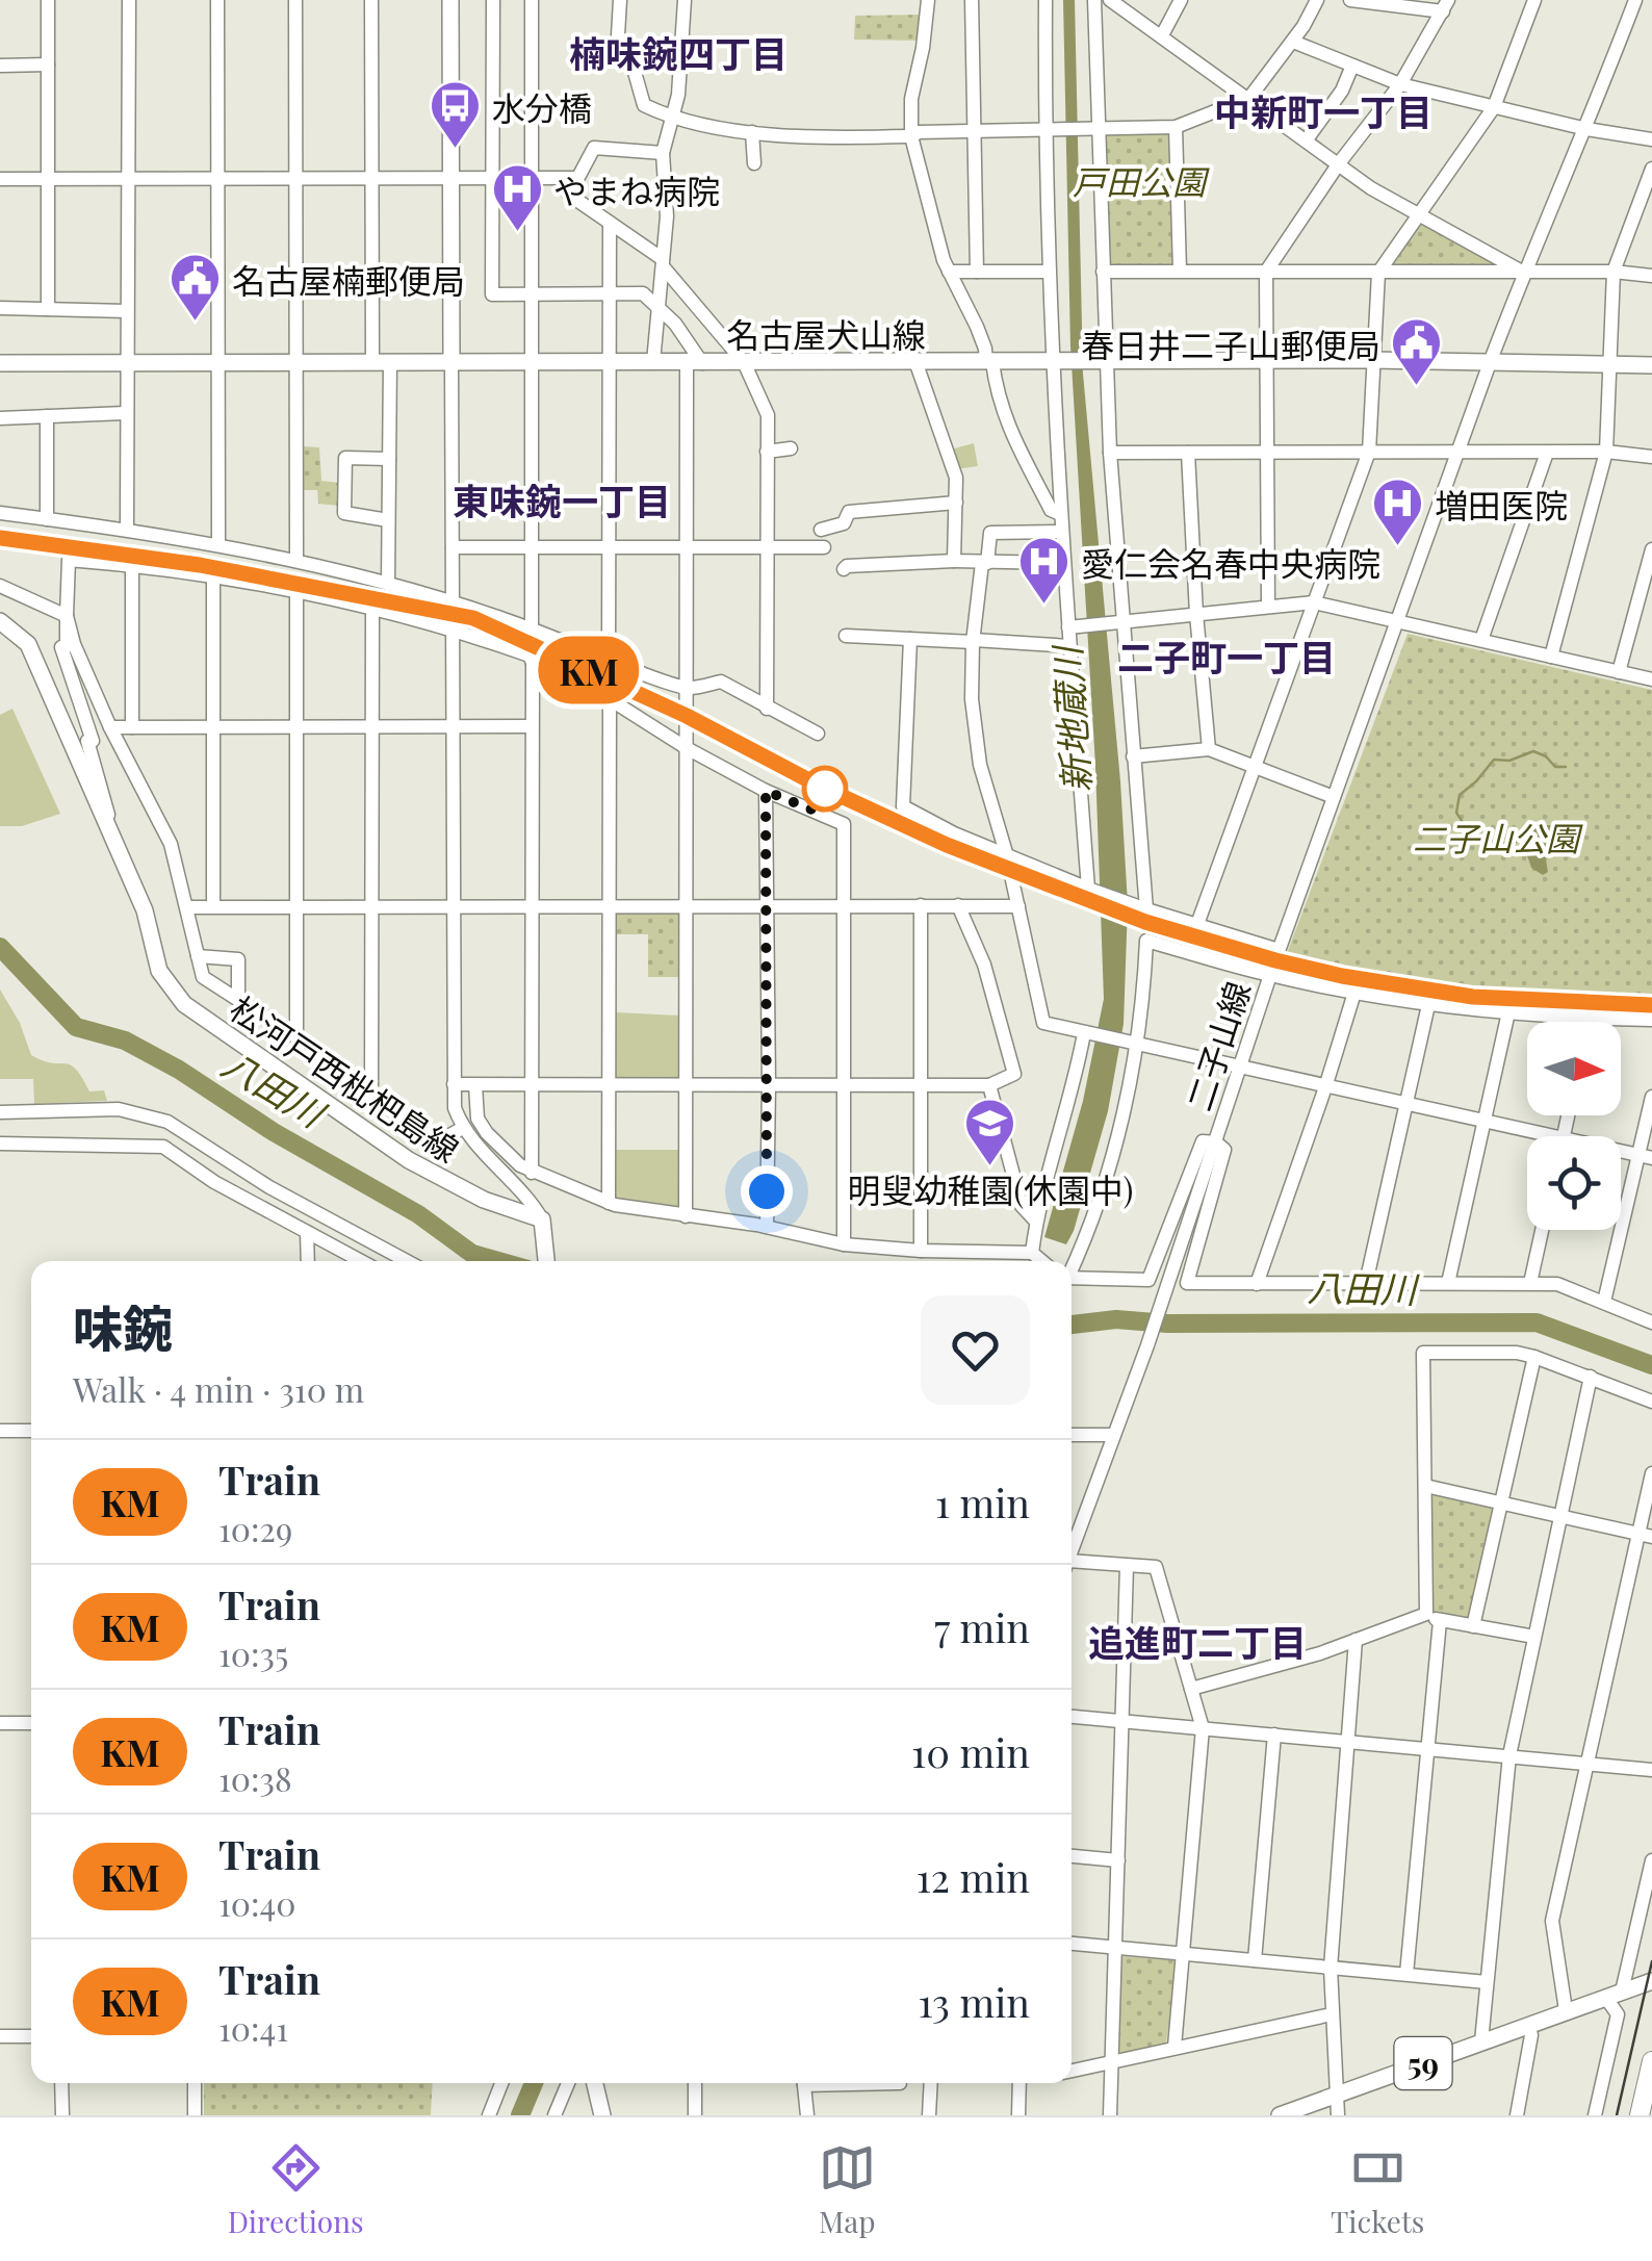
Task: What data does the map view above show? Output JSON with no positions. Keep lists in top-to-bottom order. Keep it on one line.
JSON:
{"streets":{"main road":["名古屋犬山線","松河戸西枇杷島線","59"],"street":["二子山線"]},"crossings":[["名古屋犬山線","二子山線"]],"districts":["楠味鋺四丁目","中新町一丁目","東味鋺一丁目","二子町一丁目","追進町二丁目"],"water":["新地蔵川","八田川"],"parks":["戸田公園","二子山公園"],"places":{"bus stop":["水分橋"],"hospital":["やまね病院","増田医院","愛仁会名春中央病院"],"public building":["名古屋楠郵便局","春日井二子山郵便局"],"school or university":["明叟幼稚園(休園中)"]},"north":"right","page":{"on_map":"KM","heading":["味鋺","Walk · 4 min · 310 m"],"list":[{"mark":"KM","name":"Train","note":"10:29","value":"1 min"},{"mark":"KM","name":"Train","note":"10:35","value":"7 min"},{"mark":"KM","name":"Train","note":"10:38","value":"10 min"},{"mark":"KM","name":"Train","note":"10:40","value":"12 min"},{"mark":"KM","name":"Train","note":"10:41","value":"13 min"}],"tabs":["Directions","Map","Tickets"]}}
